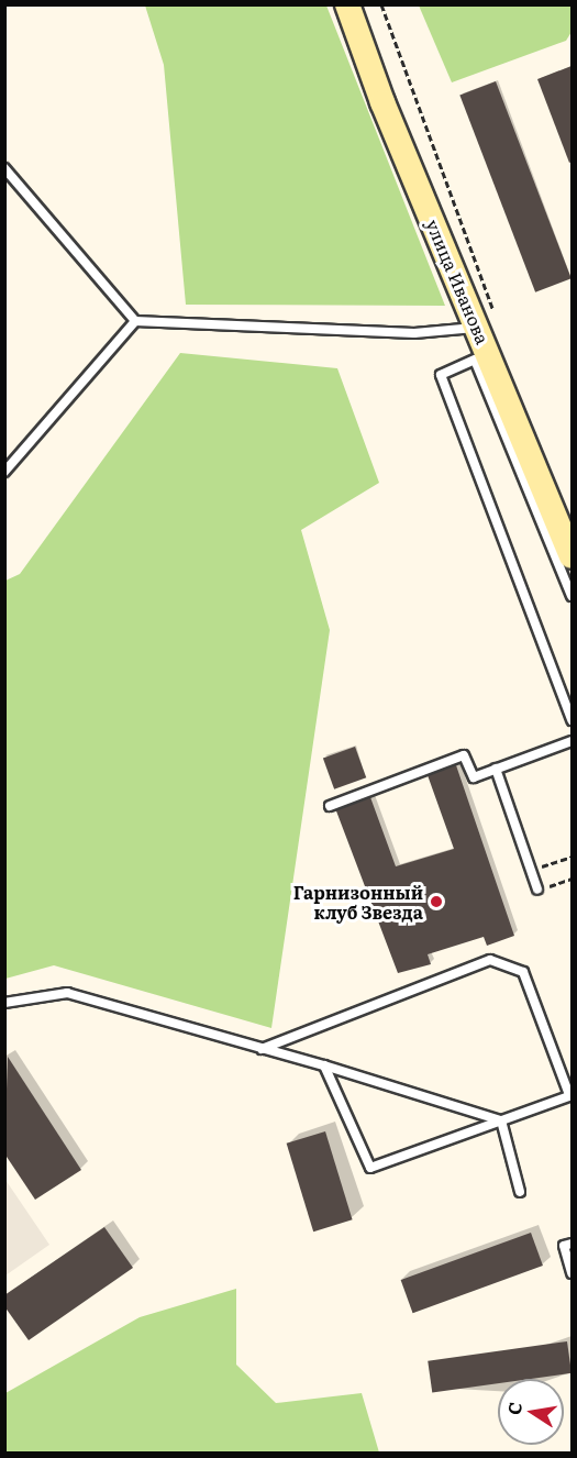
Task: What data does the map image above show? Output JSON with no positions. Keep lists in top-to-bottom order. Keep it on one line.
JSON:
{"streets":{"main road":["улица Иванова"]},"places":["Гарнизонный клуб Звезда"],"north":"left"}
